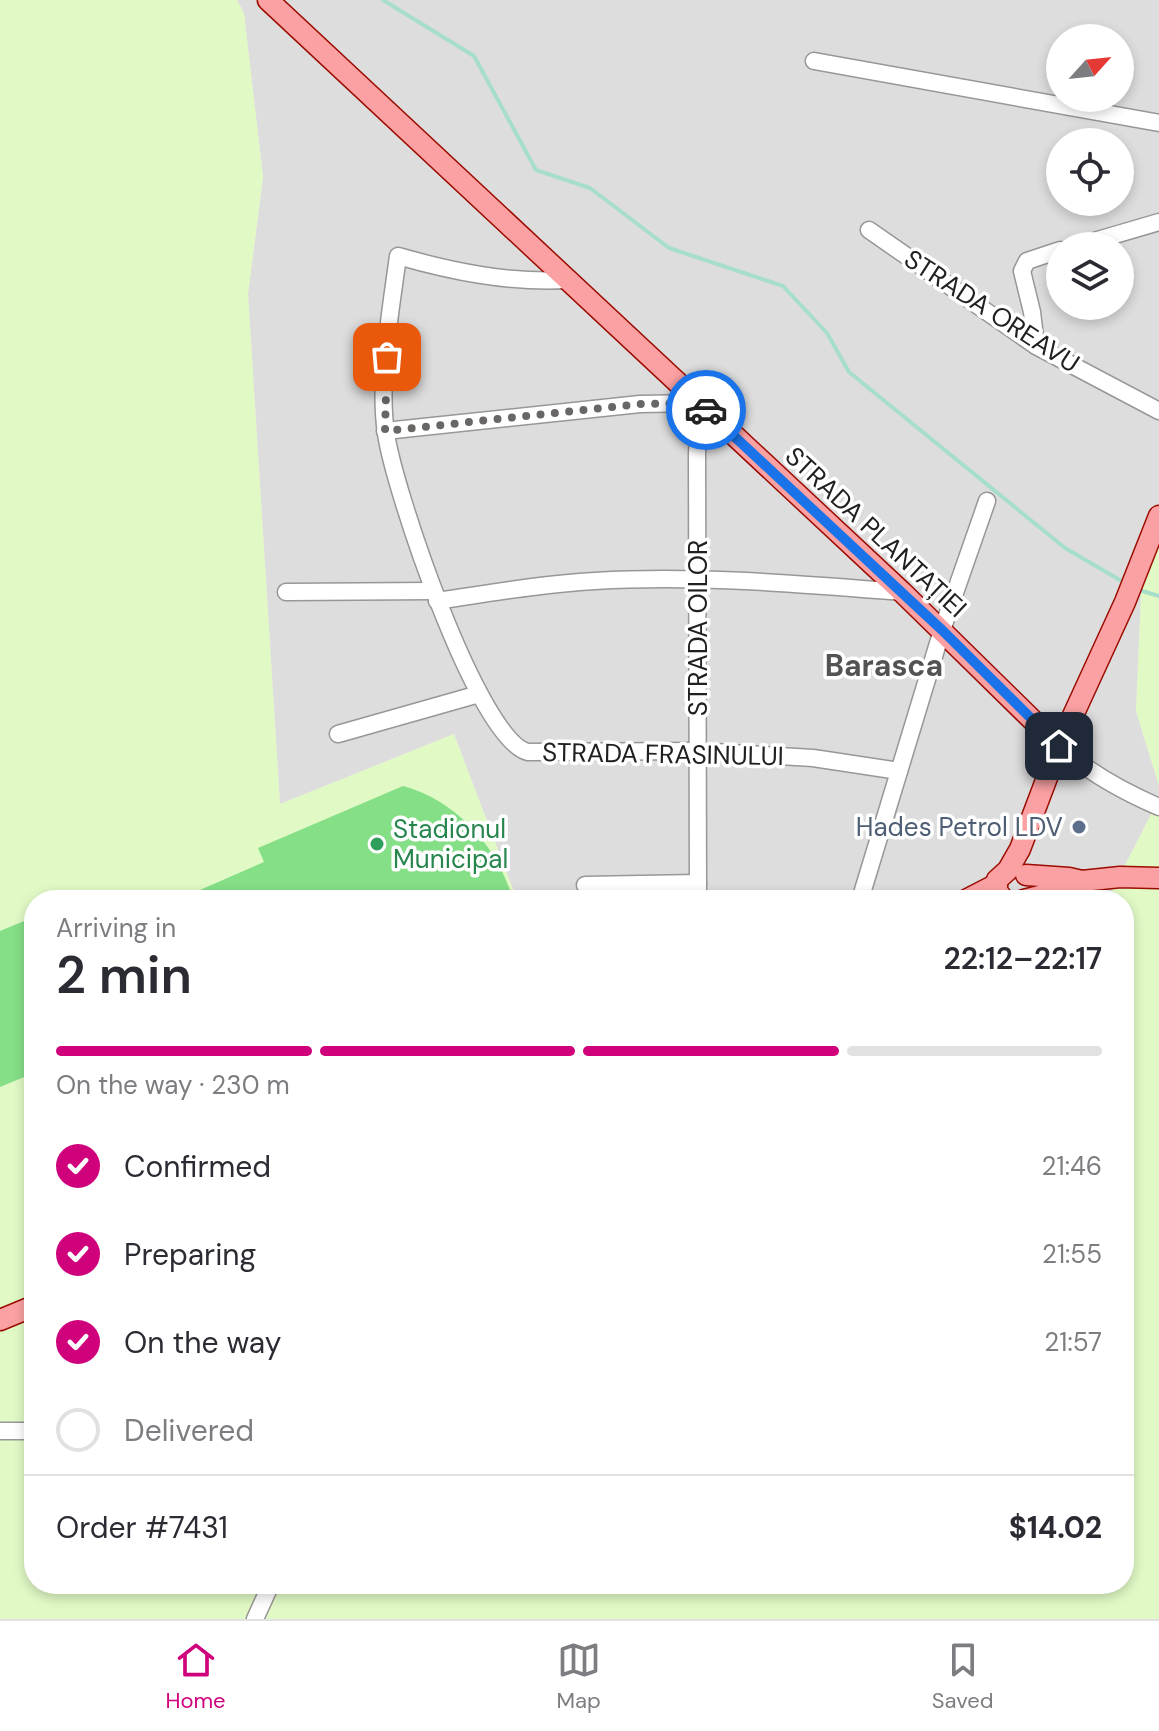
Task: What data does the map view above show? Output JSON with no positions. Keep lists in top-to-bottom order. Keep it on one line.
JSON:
{"streets":{"main road":["STRADA PLANTAȚIEI"],"street":["STRADA OREAVU","STRADA OILOR","STRADA FRASINULUI"]},"crossings":[["STRADA PLANTAȚIEI","STRADA OILOR"],["STRADA PLANTAȚIEI","STRADA FRASINULUI"],["STRADA OILOR","STRADA FRASINULUI"]],"districts":["Barasca"],"places":["Hades Petrol LDV","Stadionul Municipal"],"north":"top right","page":{"heading":["2 min","Arriving in","22:12–22:17"],"panel":["Order #7431","$14.02"],"bar":"On the way · 230 m","list":[["Confirmed","21:46"],["Preparing","21:55"],["On the way","21:57"],"Delivered"],"tabs":["Home","Map","Saved"]}}
